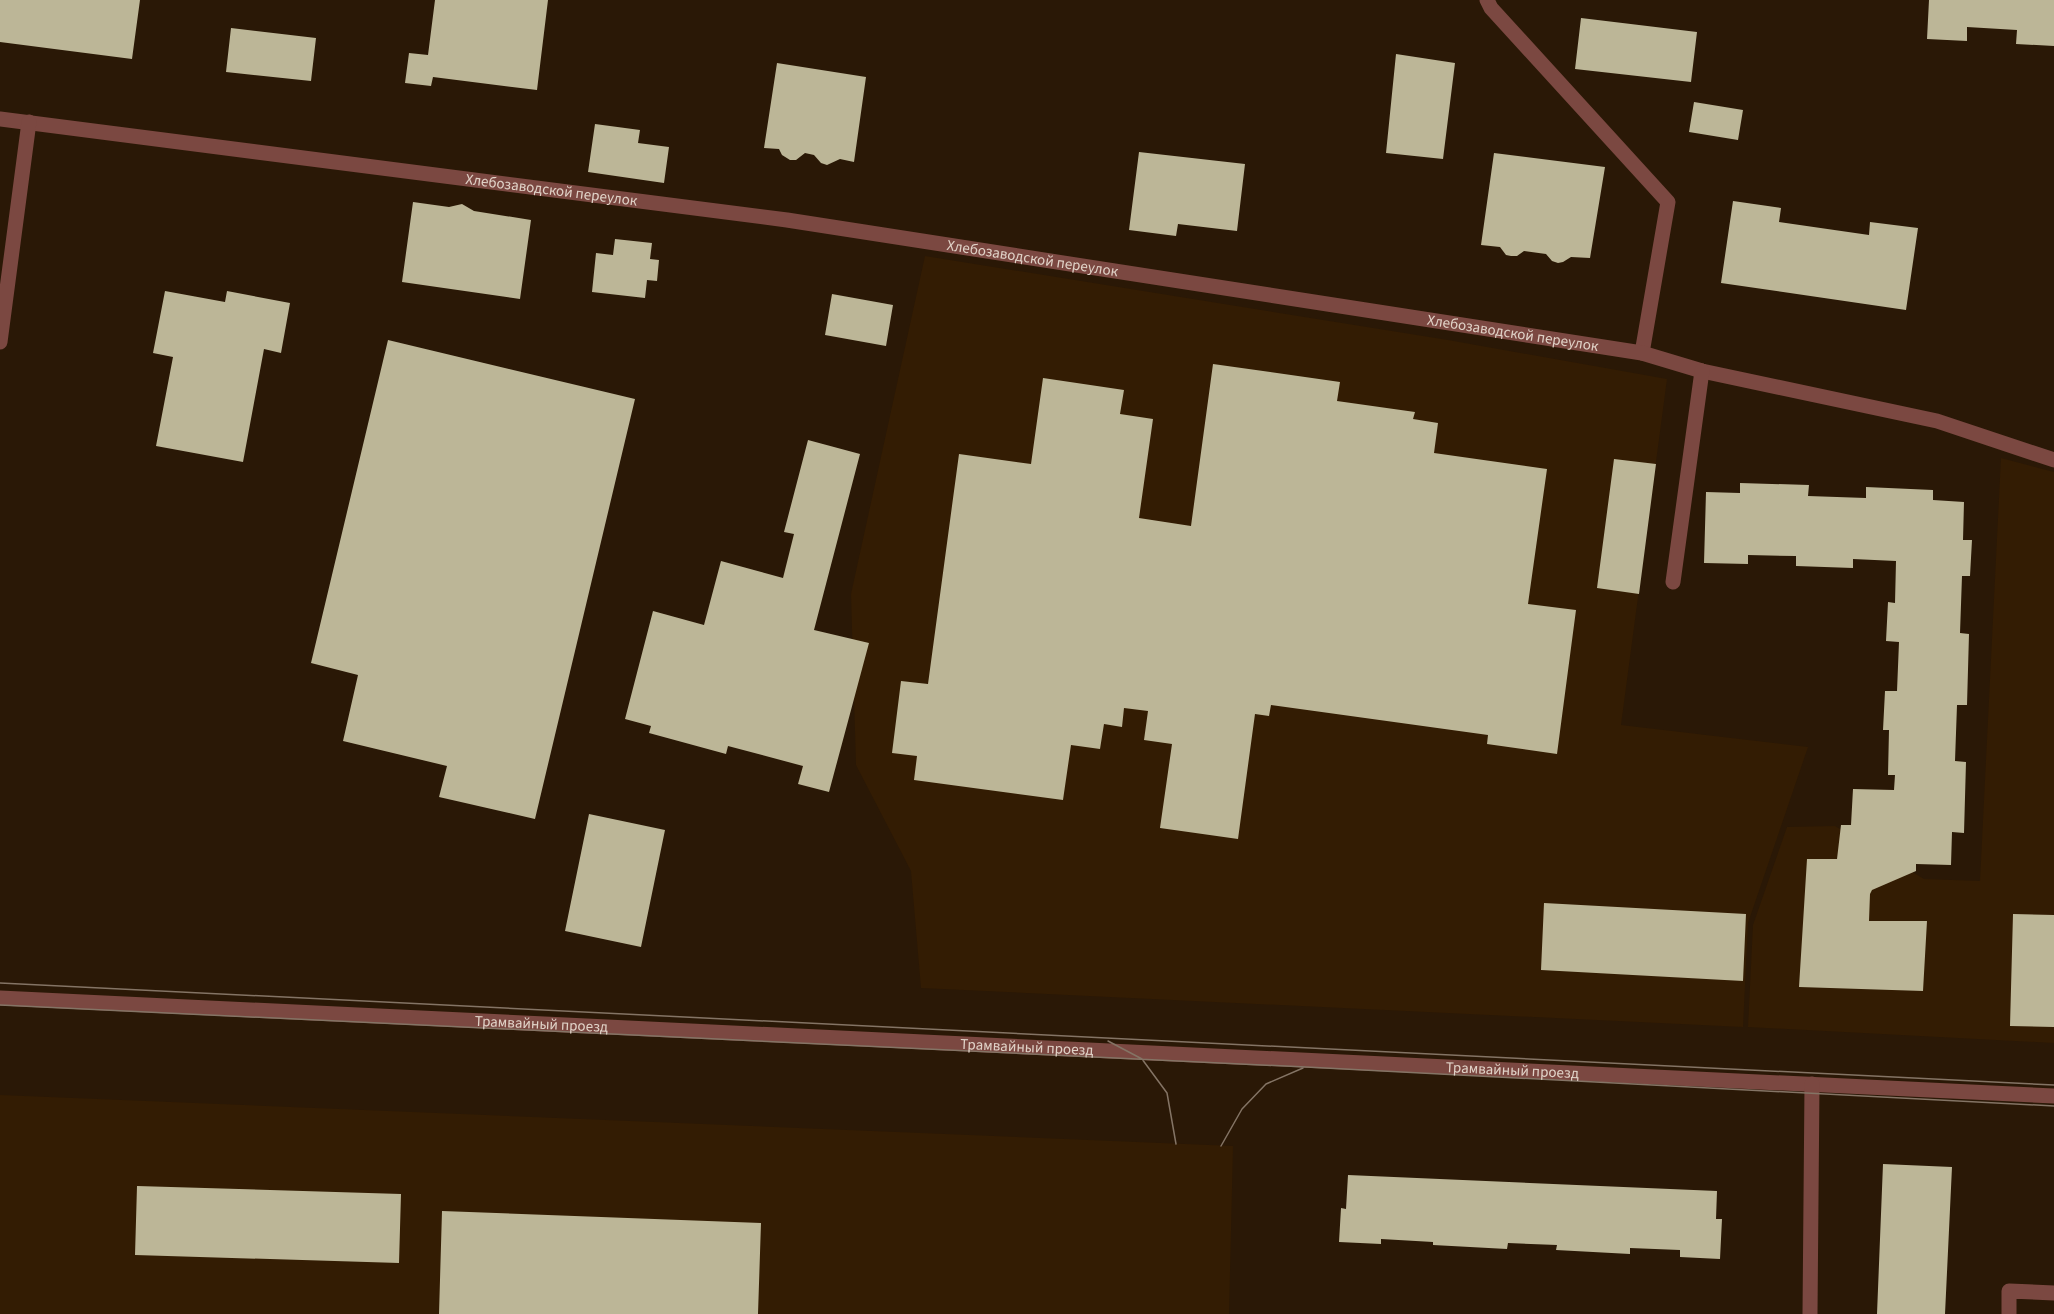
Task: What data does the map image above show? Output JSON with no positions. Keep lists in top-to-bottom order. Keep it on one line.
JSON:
{"streets":{"street":["Хлебозаводской переулок","Трамвайный проезд"]}}
